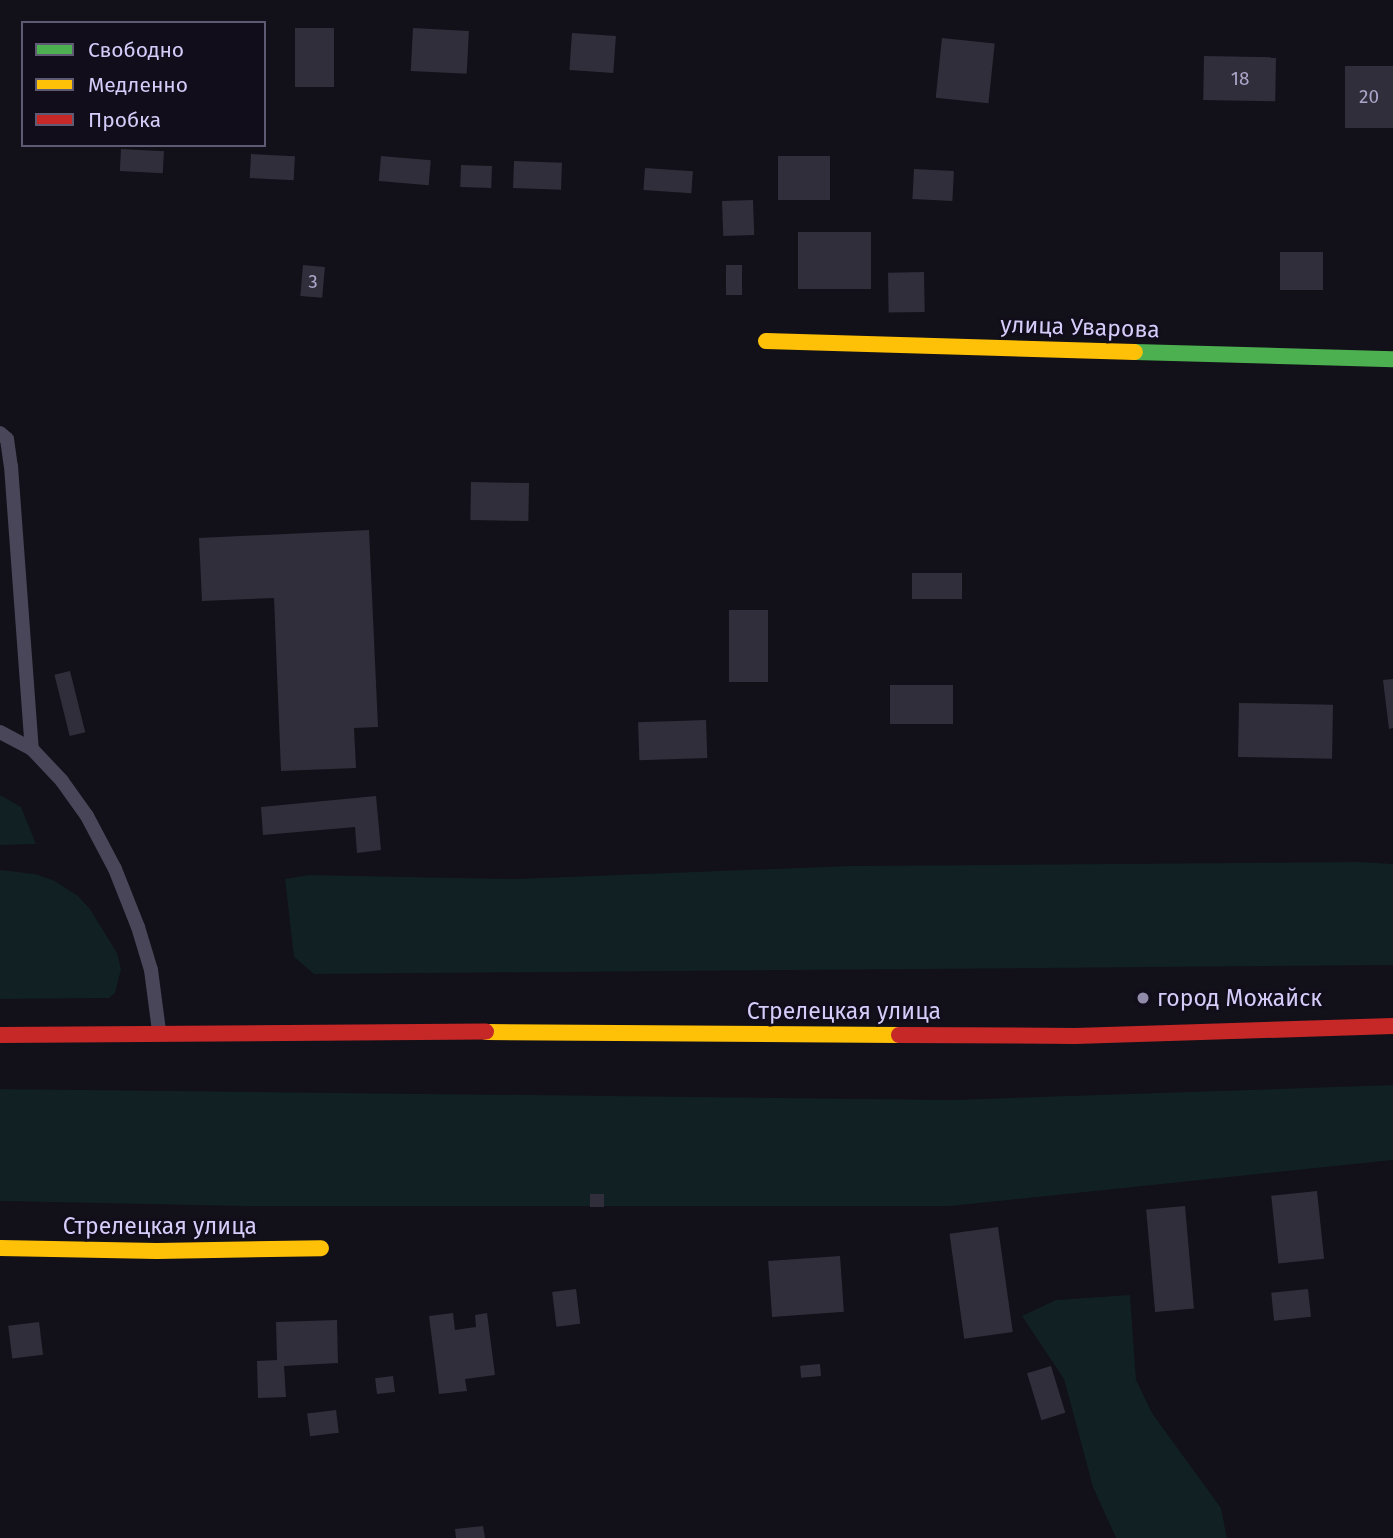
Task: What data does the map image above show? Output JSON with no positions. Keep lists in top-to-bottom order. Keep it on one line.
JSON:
{"streets":{"main road":["улица Уварова","Стрелецкая улица"]},"places":["город Можайск"],"house_numbers":["18","20","3"],"legend":["Свободно","Медленно","Пробка"]}
